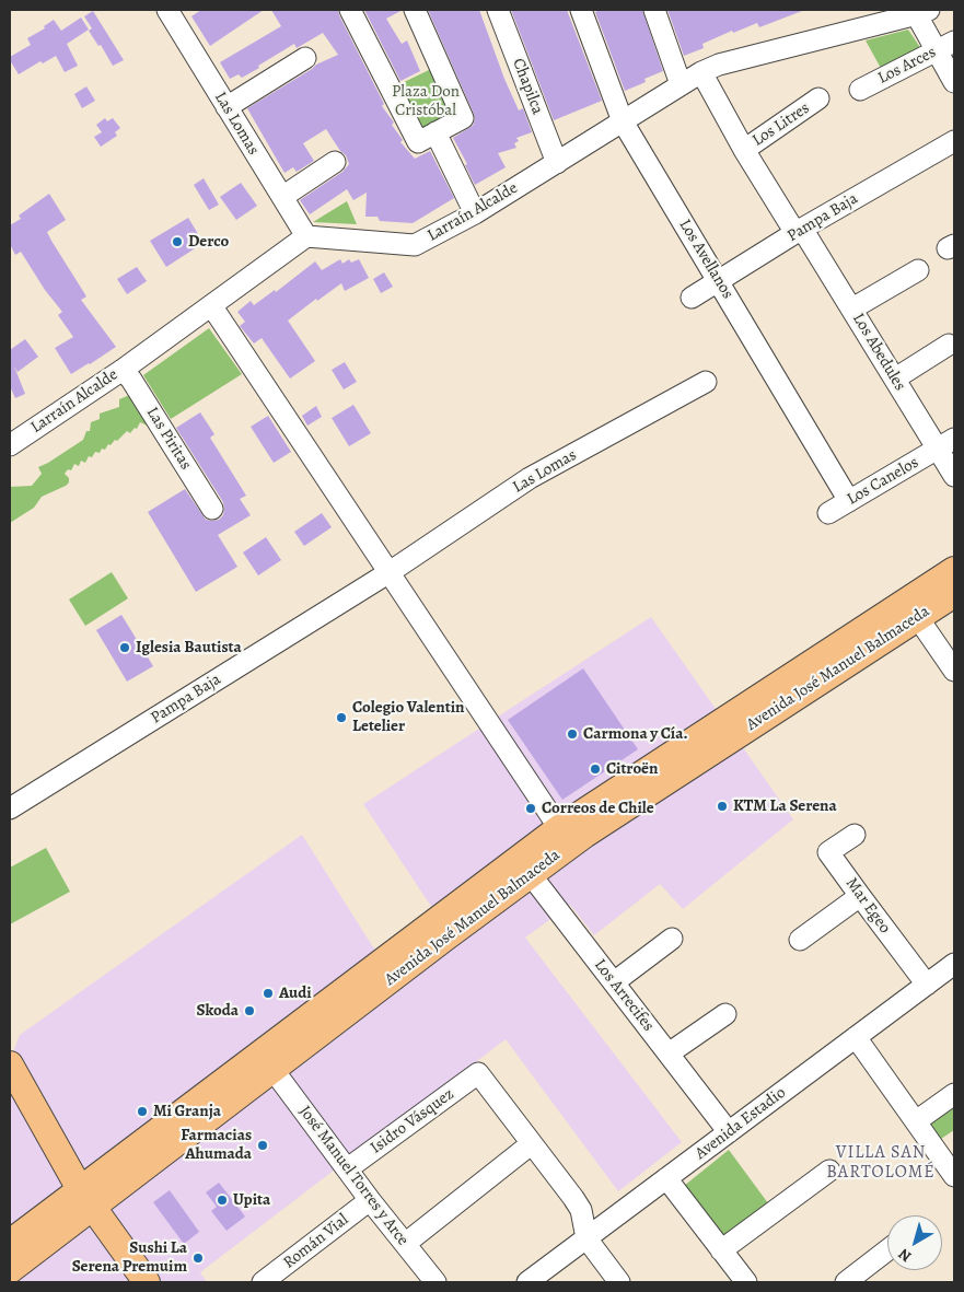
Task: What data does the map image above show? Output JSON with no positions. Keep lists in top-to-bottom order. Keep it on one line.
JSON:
{"streets":{"main road":["Avenida José Manuel Balmaceda"],"street":["Los Arces","Chapilca","Las Lomas","Los Litres","Larraín Alcalde","Pampa Baja","Los Avellanos","Los Abedules","Las Piritas","Los Canelos","Mar Egeo","Los Arrecifes","Isidro Vásquez","Avenida Estadio","José Manuel Torres y Arce","Román Vial"]},"crossings":[["Chapilca","Larraín Alcalde"],["Las Lomas","Larraín Alcalde"],["Las Lomas","Pampa Baja"],["Los Litres","Los Abedules"],["Larraín Alcalde","Los Avellanos"],["Larraín Alcalde","Los Abedules"],["Larraín Alcalde","Las Piritas"],["Pampa Baja","Los Avellanos"],["Pampa Baja","Los Abedules"],["Los Avellanos","Los Canelos"],["Los Abedules","Los Canelos"],["Avenida José Manuel Balmaceda","Los Arrecifes"],["Avenida José Manuel Balmaceda","José Manuel Torres y Arce"],["Mar Egeo","Avenida Estadio"],["Los Arrecifes","Avenida Estadio"],["Isidro Vásquez","José Manuel Torres y Arce"],["José Manuel Torres y Arce","Román Vial"]],"districts":["VILLA SAN BARTOLOMÉ"],"parks":["Plaza Don Cristóbal"],"places":["Derco","Iglesia Bautista","Colegio Valentin Letelier","Carmona y Cía.","Citroën","KTM La Serena","Correos de Chile","Audi","Skoda","Mi Granja","Farmacias Ahumada","Upita","Sushi La Serena Premuim"],"north":"bottom left"}
